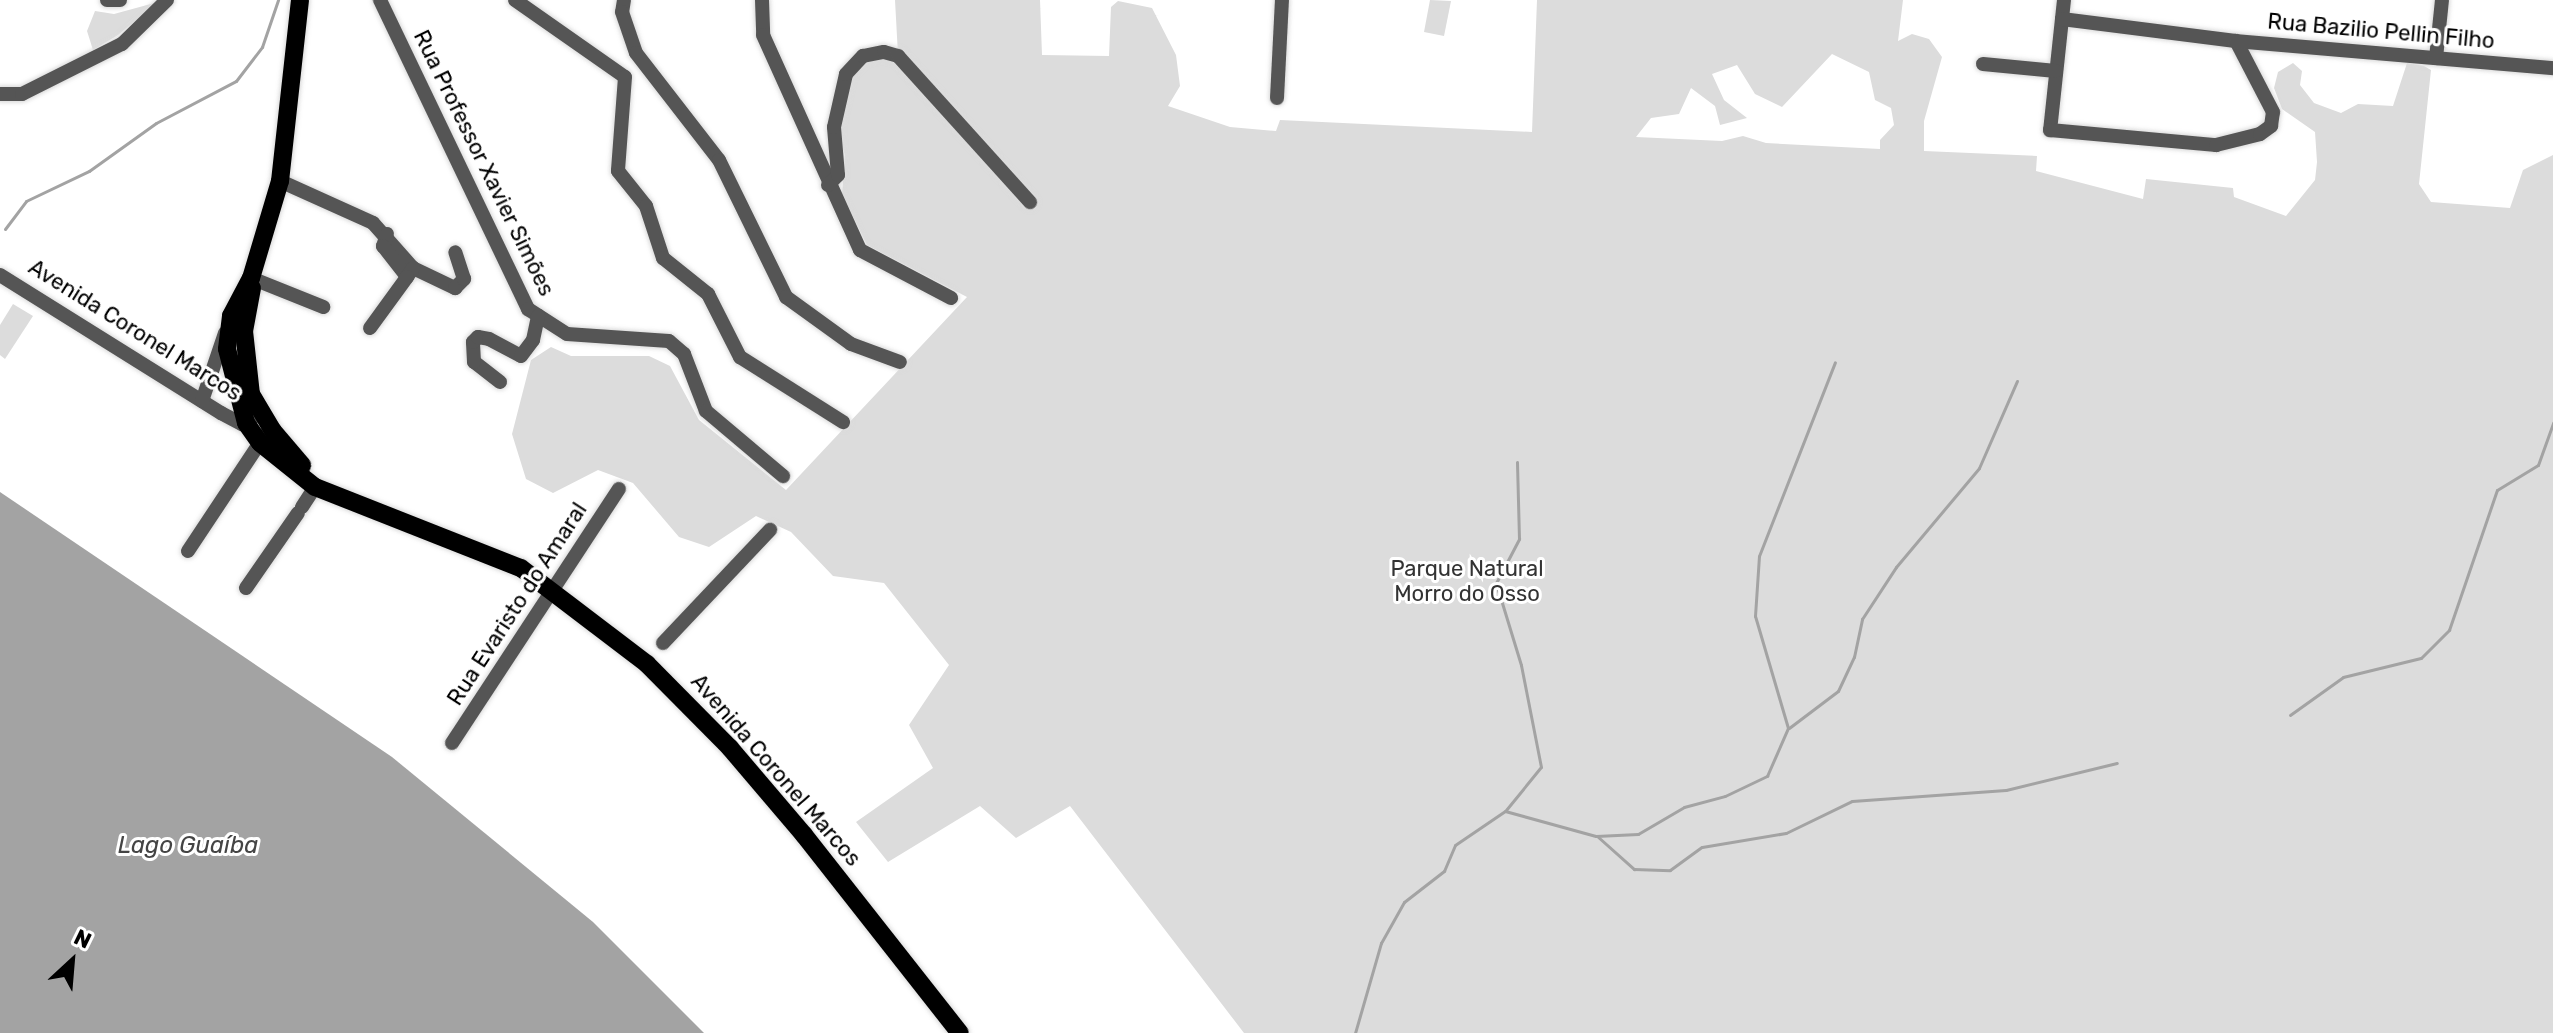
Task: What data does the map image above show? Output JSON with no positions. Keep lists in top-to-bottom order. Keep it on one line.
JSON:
{"streets":{"main road":["Avenida Coronel Marcos"],"street":["Rua Bazilio Pellin Filho","Rua Professor Xavier Simões","Rua Evaristo do Amaral"]},"crossings":[["Avenida Coronel Marcos","Rua Evaristo do Amaral"]],"water":["Lago Guaíba"],"parks":["Parque Natural Morro do Osso"],"north":"top right"}
